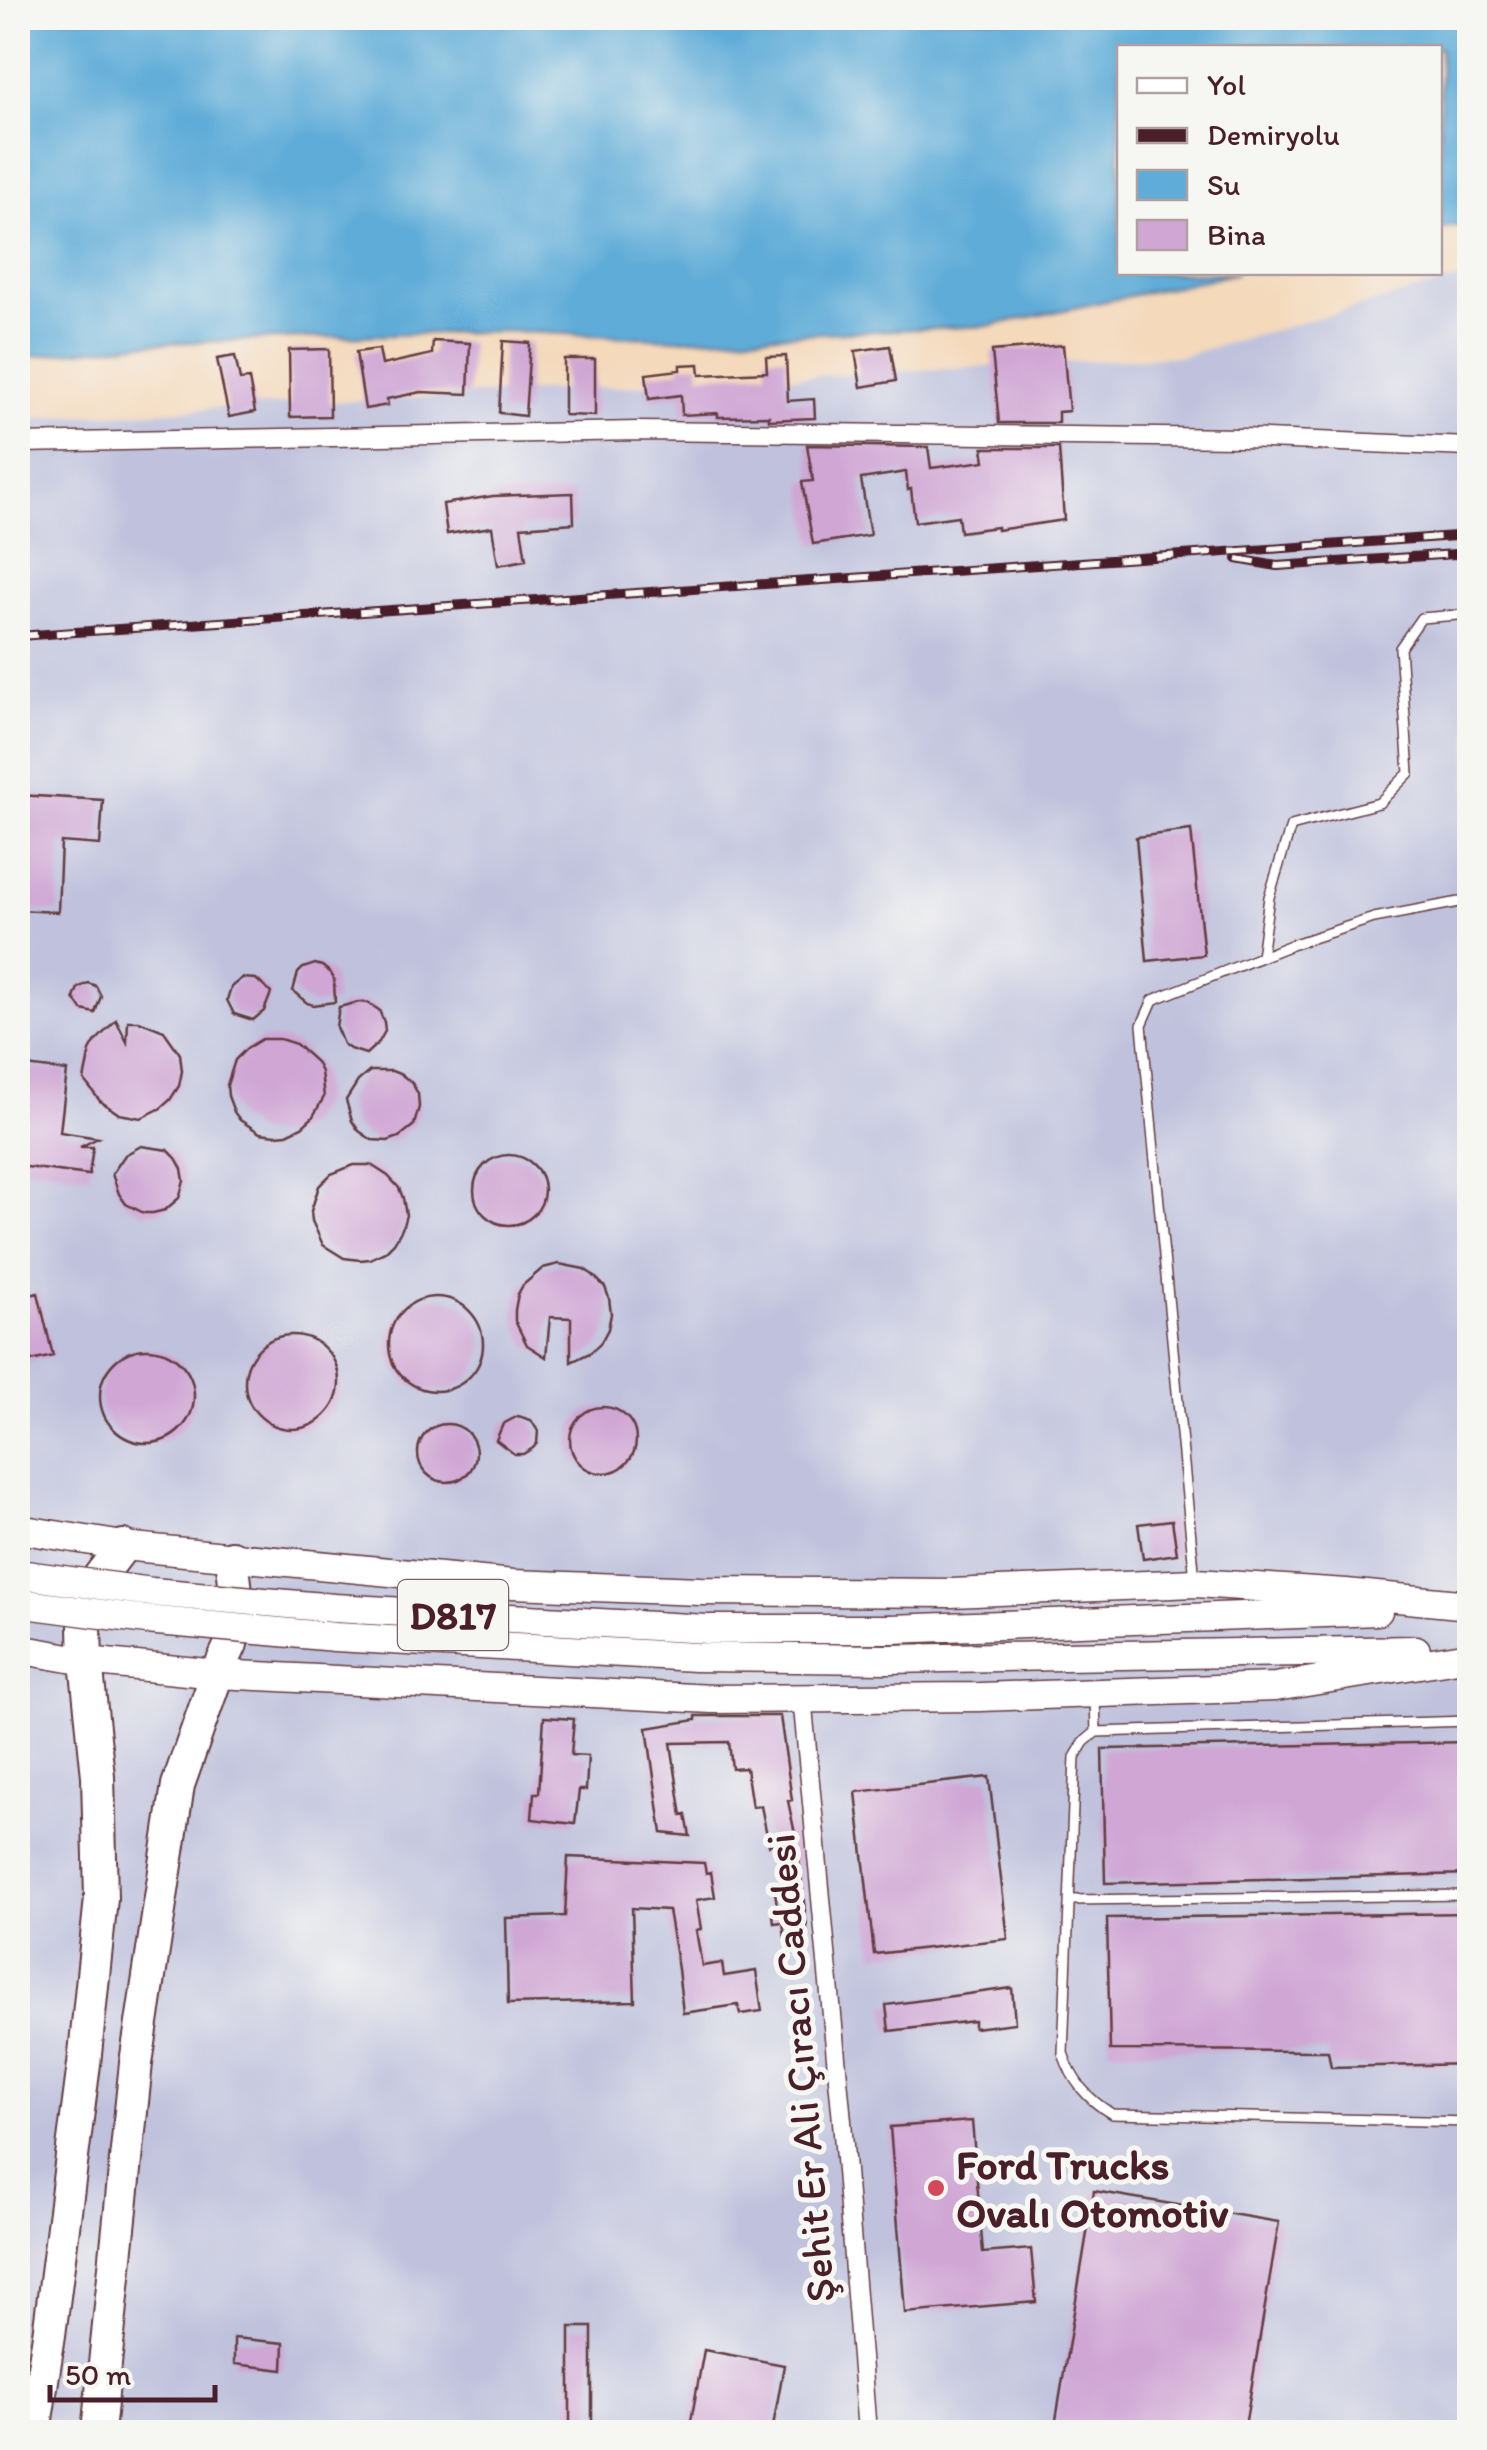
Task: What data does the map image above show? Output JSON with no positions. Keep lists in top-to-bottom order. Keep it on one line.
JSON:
{"streets":{"highway":["D817"],"street":["Şehit Er Ali Çıracı Caddesi"]},"places":["Ford Trucks Ovalı Otomotiv"],"legend":["Yol","Demiryolu","Su","Bina"],"scale_bar":"50 m"}
